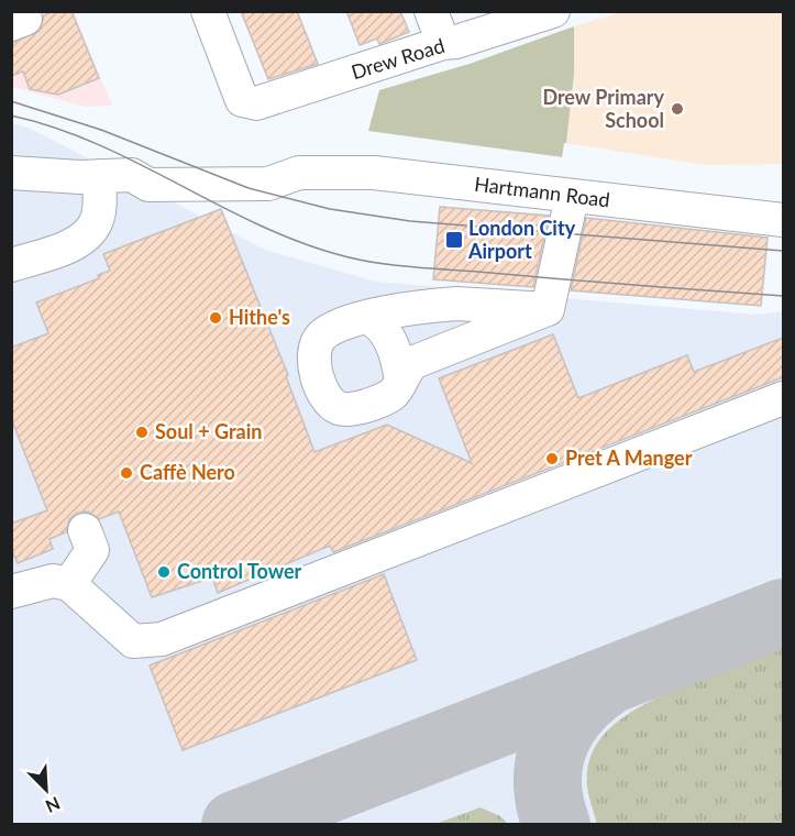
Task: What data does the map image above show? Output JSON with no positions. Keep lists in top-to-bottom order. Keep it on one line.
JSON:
{"streets":{"street":["Drew Road","Hartmann Road"]},"places":{"other":["Drew Primary School","Hithe's","Soul + Grain","Pret A Manger","Caffè Nero","Control Tower"],"transit":["London City Airport"]},"north":"bottom right"}
